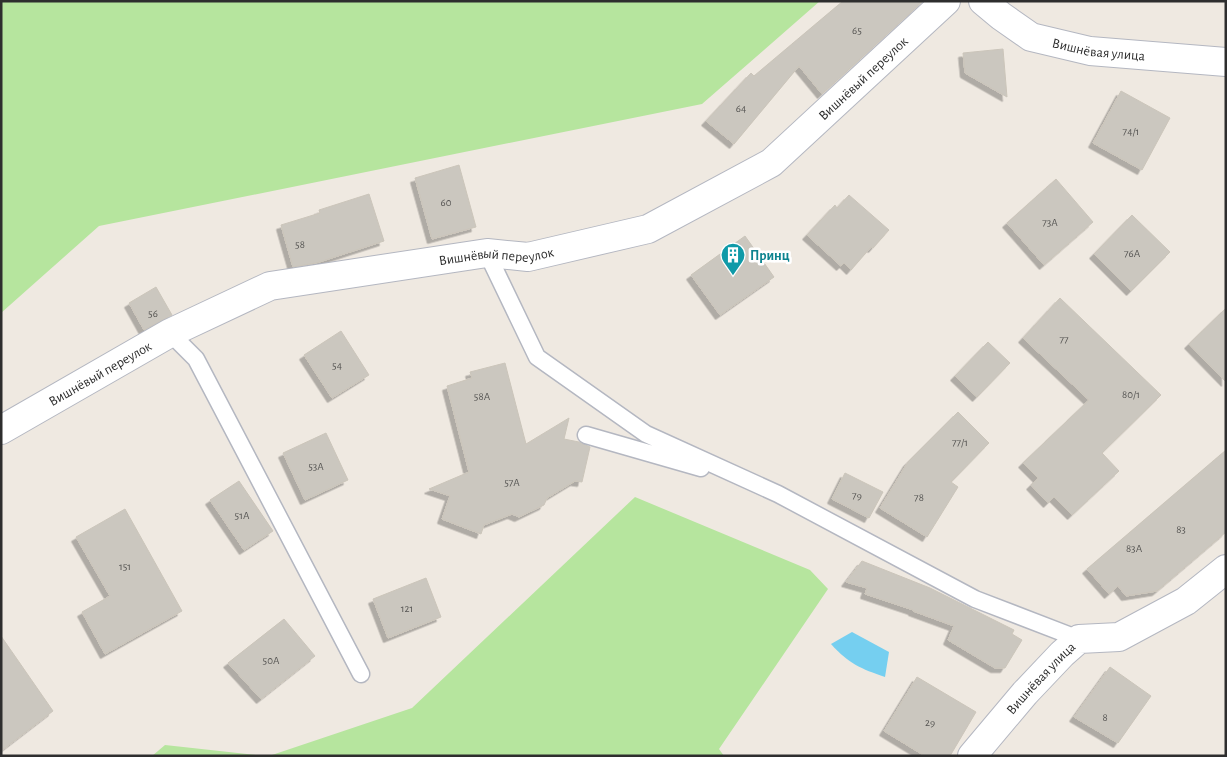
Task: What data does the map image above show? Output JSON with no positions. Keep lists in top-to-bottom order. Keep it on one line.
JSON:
{"streets":{"street":["Вишнёвая улица","Вишнёвый переулок"]},"places":{"building":["Принц"]},"house_numbers":["65","64","74/1","60","73А","58","76А","56","77","54","80/1","58А","77/1","53А","57А","79","78","51А","83","83А","151","121","50А","8","29"]}
